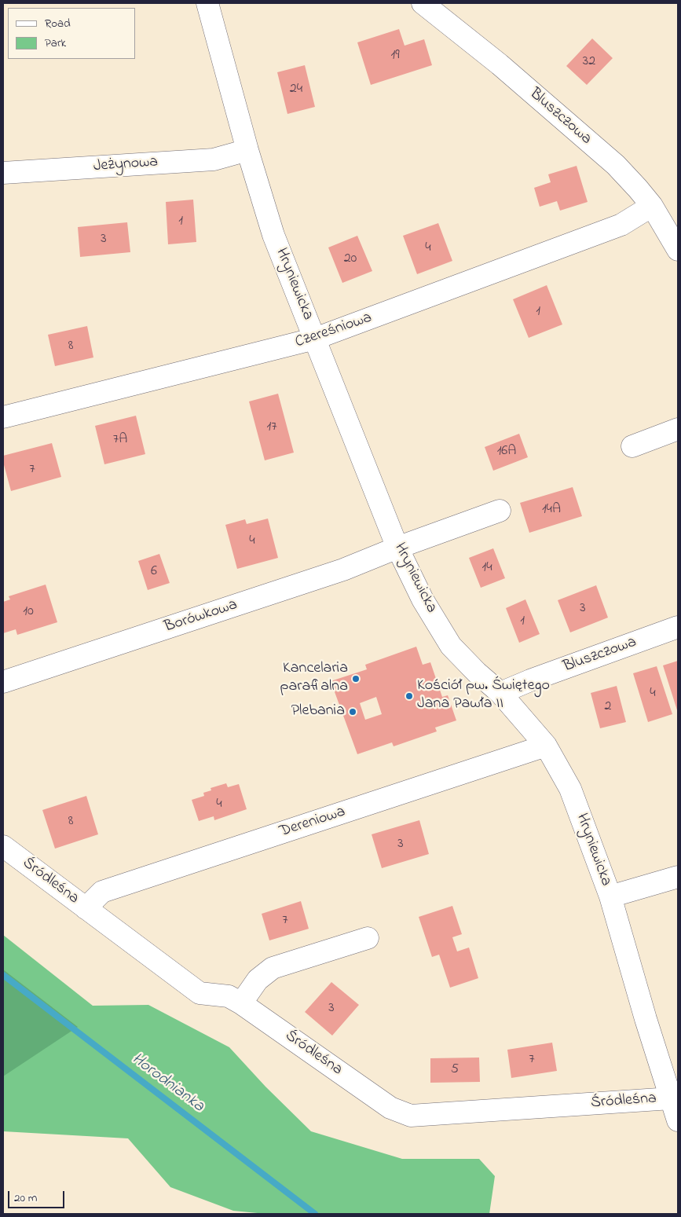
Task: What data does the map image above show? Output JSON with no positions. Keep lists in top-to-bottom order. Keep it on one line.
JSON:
{"streets":{"street":["Bluszczowa","Jeżynowa","Hryniewicka","Czereśniowa","Borówkowa","Dereniowa","Śródleśna"]},"crossings":[["Bluszczowa","Hryniewicka"],["Bluszczowa","Czereśniowa"],["Jeżynowa","Hryniewicka"],["Hryniewicka","Czereśniowa"],["Hryniewicka","Borówkowa"],["Hryniewicka","Dereniowa"],["Hryniewicka","Śródleśna"],["Dereniowa","Śródleśna"]],"water":["Horodnianka"],"places":["Kancelaria parafialna","Kościół pw. Świętego Jana Pawła II","Plebania"],"house_numbers":["19","32","24","1","3","4","20","1","8","17","7A","16A","7","14A","4","14","6","3","10","1","4","2","4","8","3","7","3","7","5"],"legend":["Road","Park"],"scale_bar":"20 m"}
